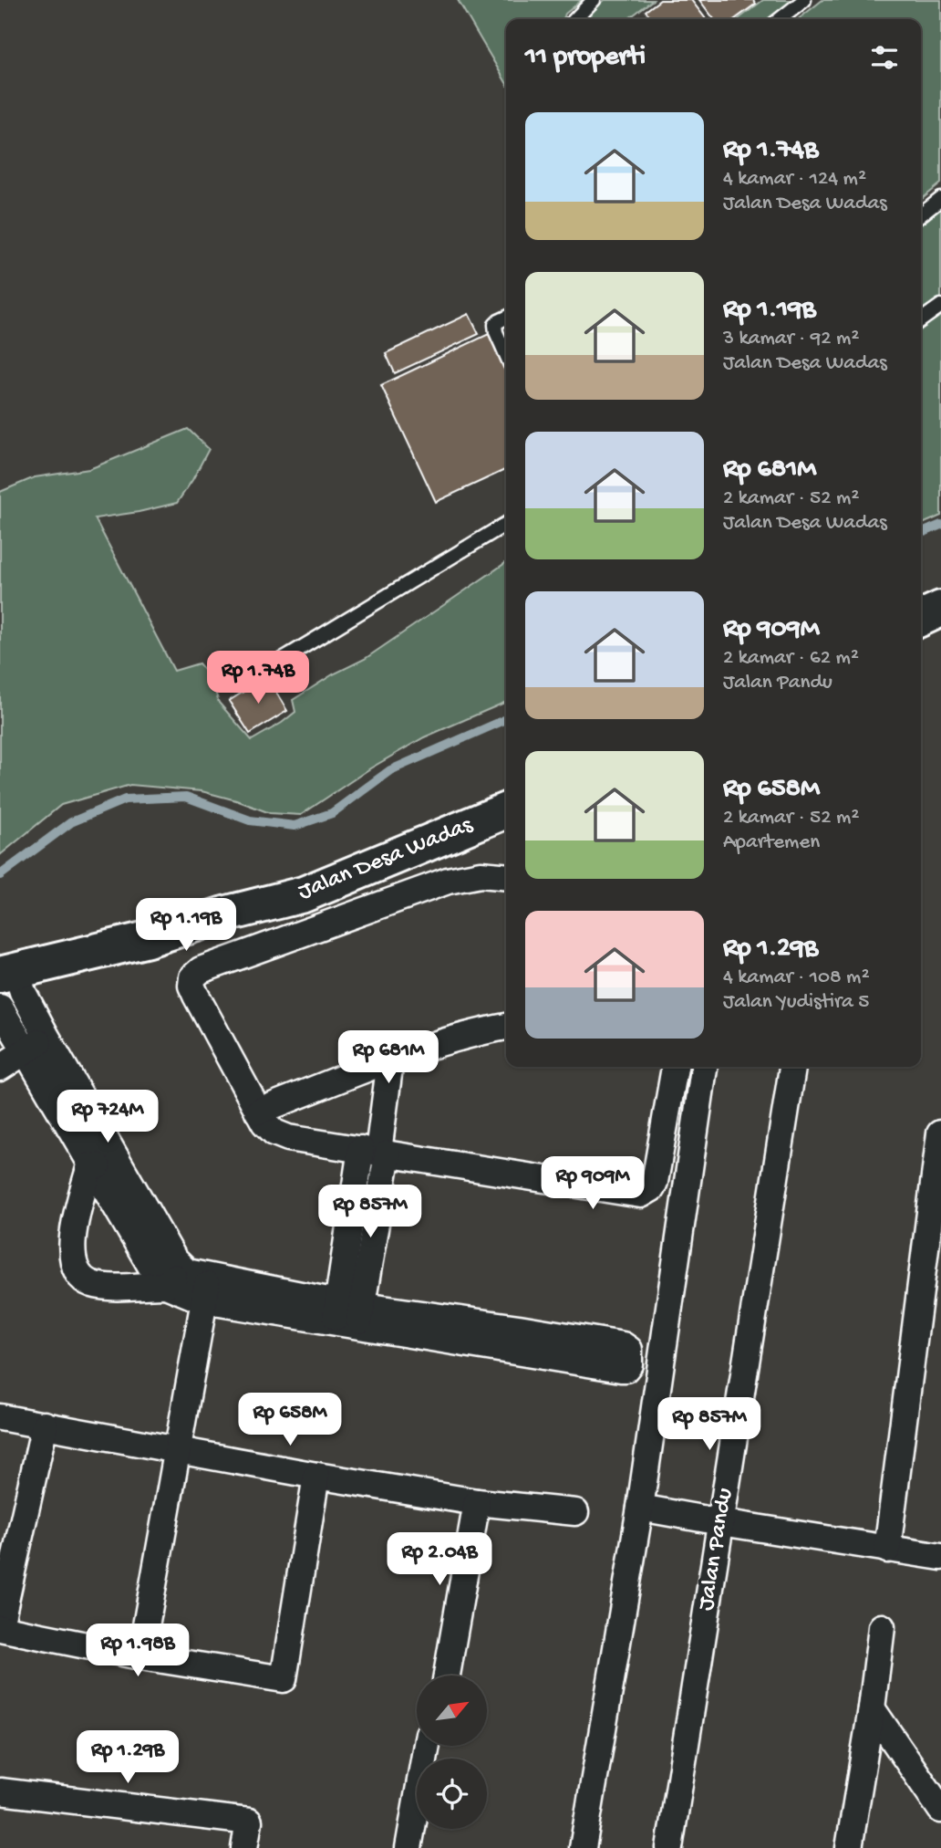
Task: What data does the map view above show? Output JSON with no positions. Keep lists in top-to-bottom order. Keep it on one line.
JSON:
{"streets":{"main road":["Jalan Desa Wadas"],"street":["Jalan Pandu"]},"north":"top right","page":{"heading":"11 properti","list":[{"name":"Rp 1.74B","note":"4 kamar · 124 m² · Jalan Desa Wadas"},{"name":"Rp 1.19B","note":"3 kamar · 92 m² · Jalan Desa Wadas"},{"name":"Rp 681M","note":"2 kamar · 52 m² · Jalan Desa Wadas"},{"name":"Rp 909M","note":"2 kamar · 62 m² · Jalan Pandu"},{"name":"Rp 658M","note":"2 kamar · 52 m² · Apartemen"},{"name":"Rp 1.29B","note":"4 kamar · 108 m² · Jalan Yudistira 5"}],"price":["Rp 1.74B","Rp 1.19B","Rp 681M","Rp 724M","Rp 909M","Rp 857M","Rp 658M","Rp 857M","Rp 2.04B","Rp 1.98B","Rp 1.29B"]}}
